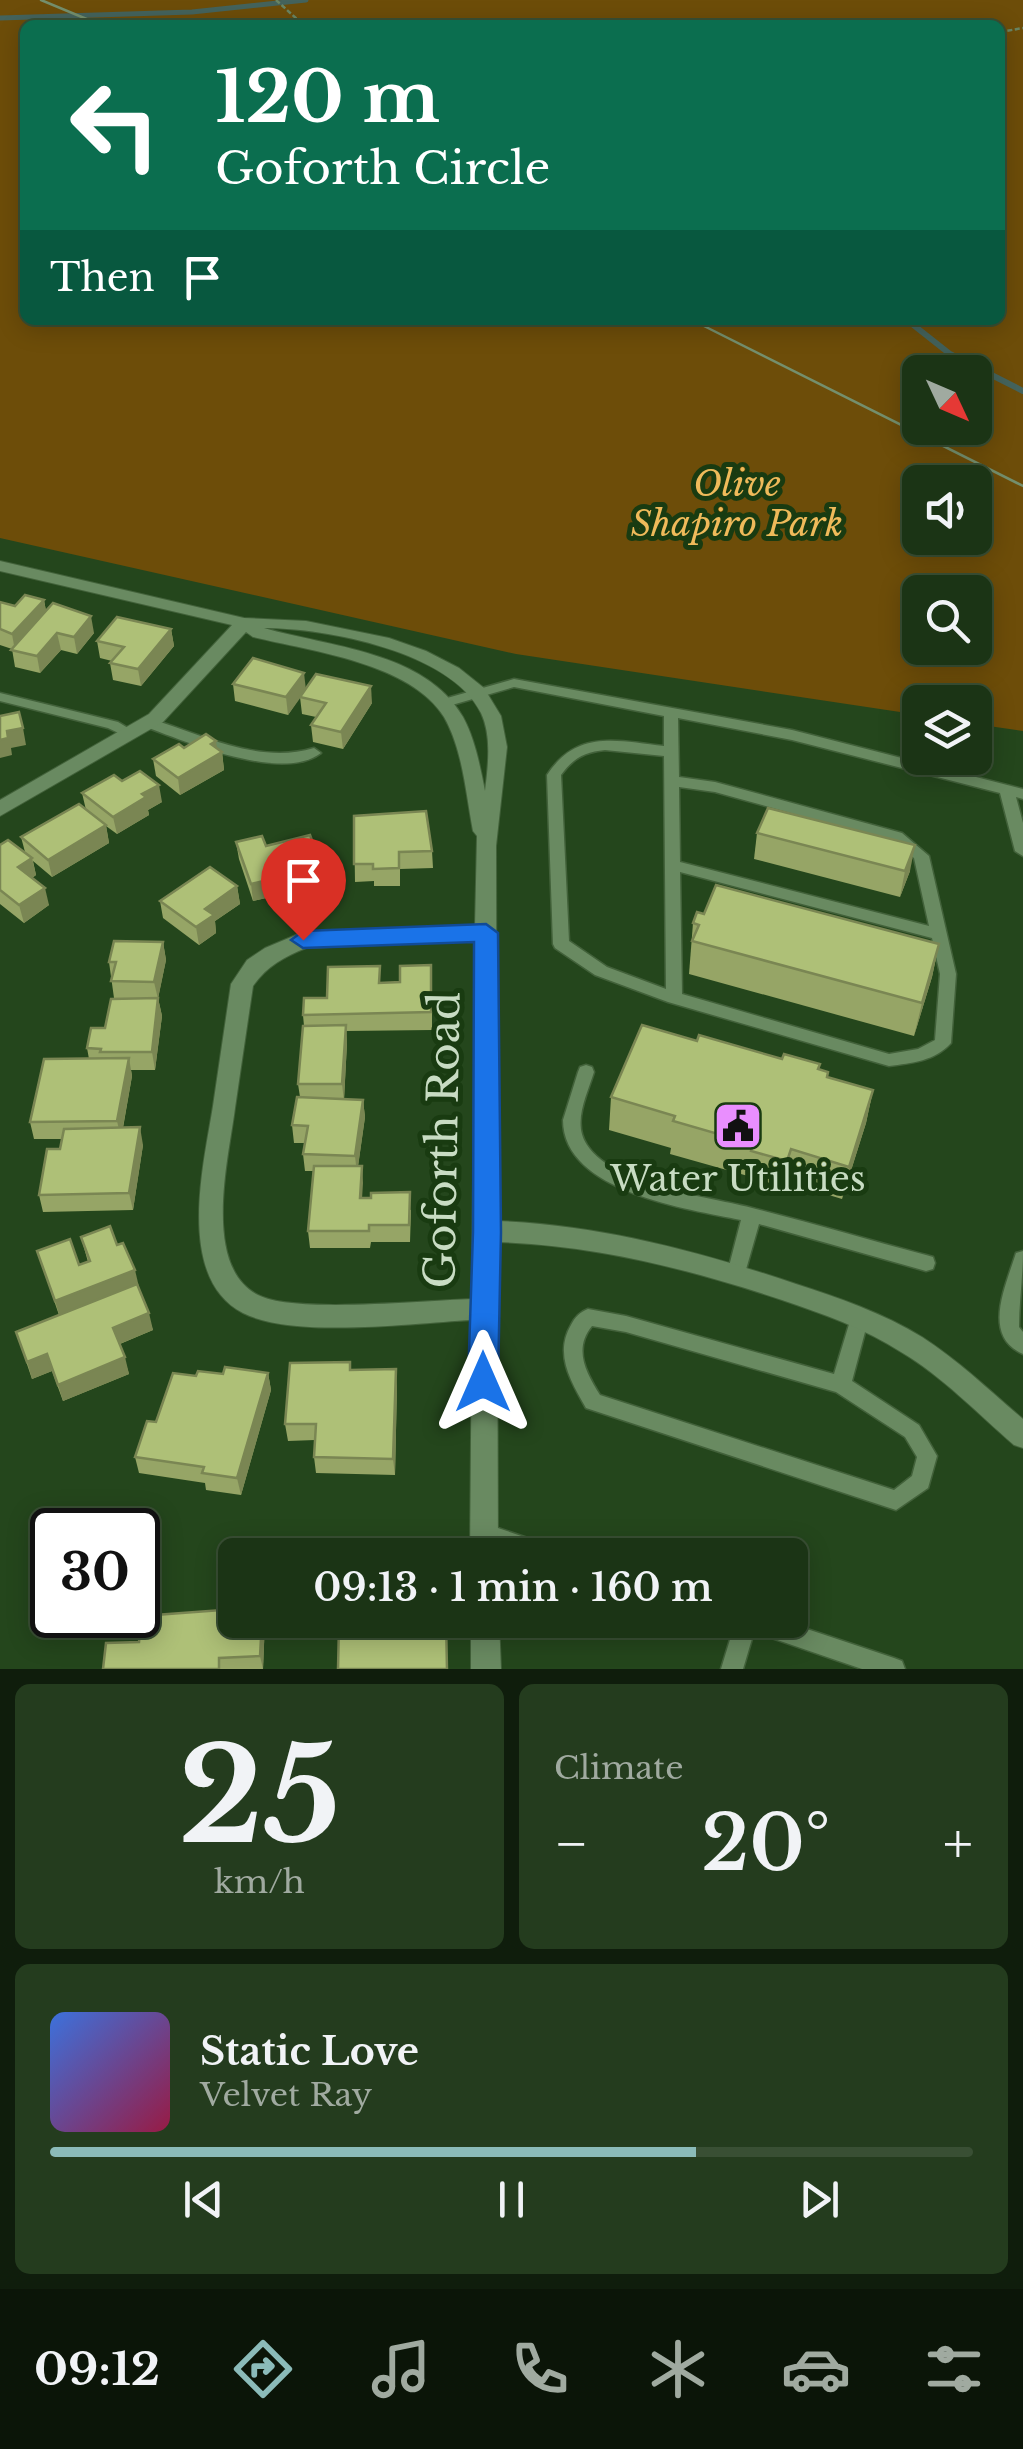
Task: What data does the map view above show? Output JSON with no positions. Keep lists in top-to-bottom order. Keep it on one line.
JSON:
{"streets":{"street":["Goforth Road"]},"parks":["Olive Shapiro Park"],"places":{"public building":["Water Utilities"]},"north":"bottom right","page":{"turn":["120 m","Goforth Circle"],"then":"Then","limit":"30","trip":"09:13 · 1 min · 160 m","tile":[["25","km/h"],"Climate"],"heat":["−","20°","+"],"song":["Static Love","Velvet Ray"],"tabs":"09:12"}}
